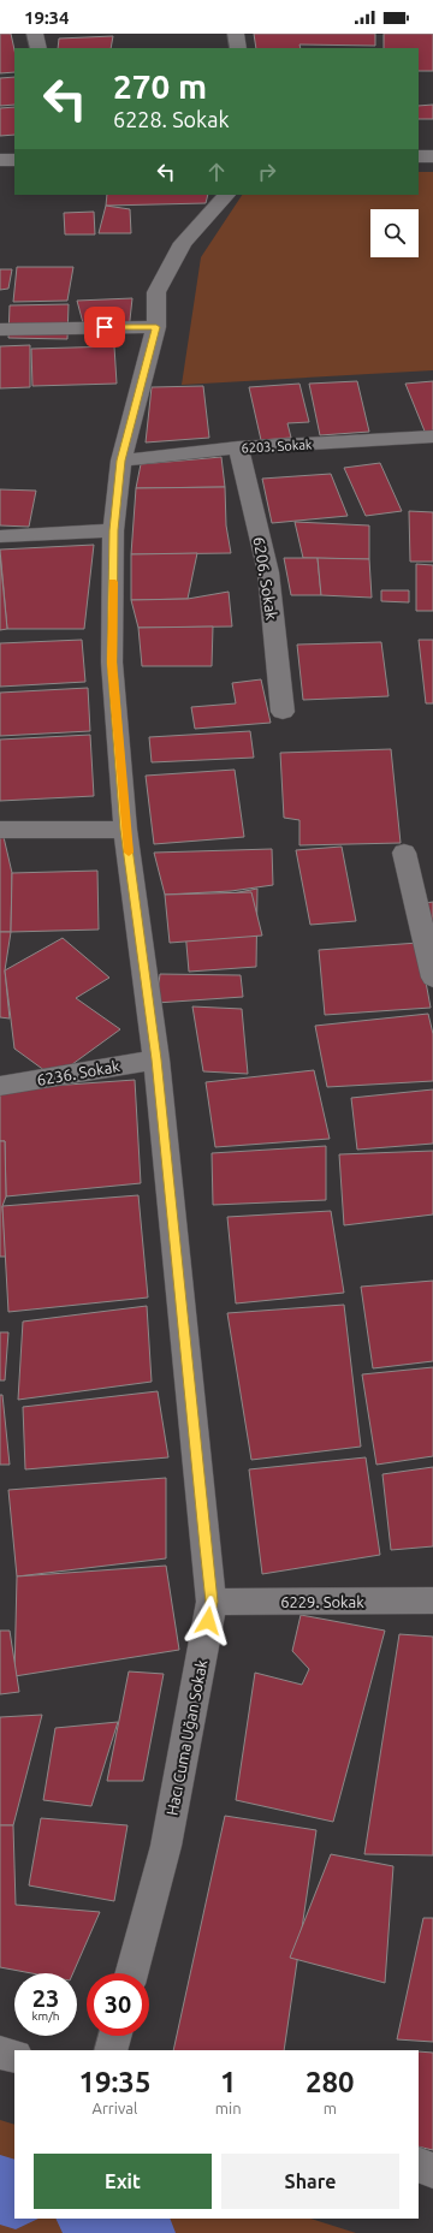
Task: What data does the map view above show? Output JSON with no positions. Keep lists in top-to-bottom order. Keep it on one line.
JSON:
{"streets":{"street":["6203. Sokak","6206. Sokak","6236. Sokak","6229. Sokak","Hacı Cuma Uğan Sokak"]},"crossings":[["6203. Sokak","6206. Sokak"],["6203. Sokak","Hacı Cuma Uğan Sokak"],["6236. Sokak","Hacı Cuma Uğan Sokak"],["6229. Sokak","Hacı Cuma Uğan Sokak"]],"page":{"status":"19:34","turn":["270 m","6228. Sokak"],"speed":"23 km/h","limit":"30","eta":["19:35","Arrival","1","min","280","m"],"buttons":["Exit","Share"]}}
